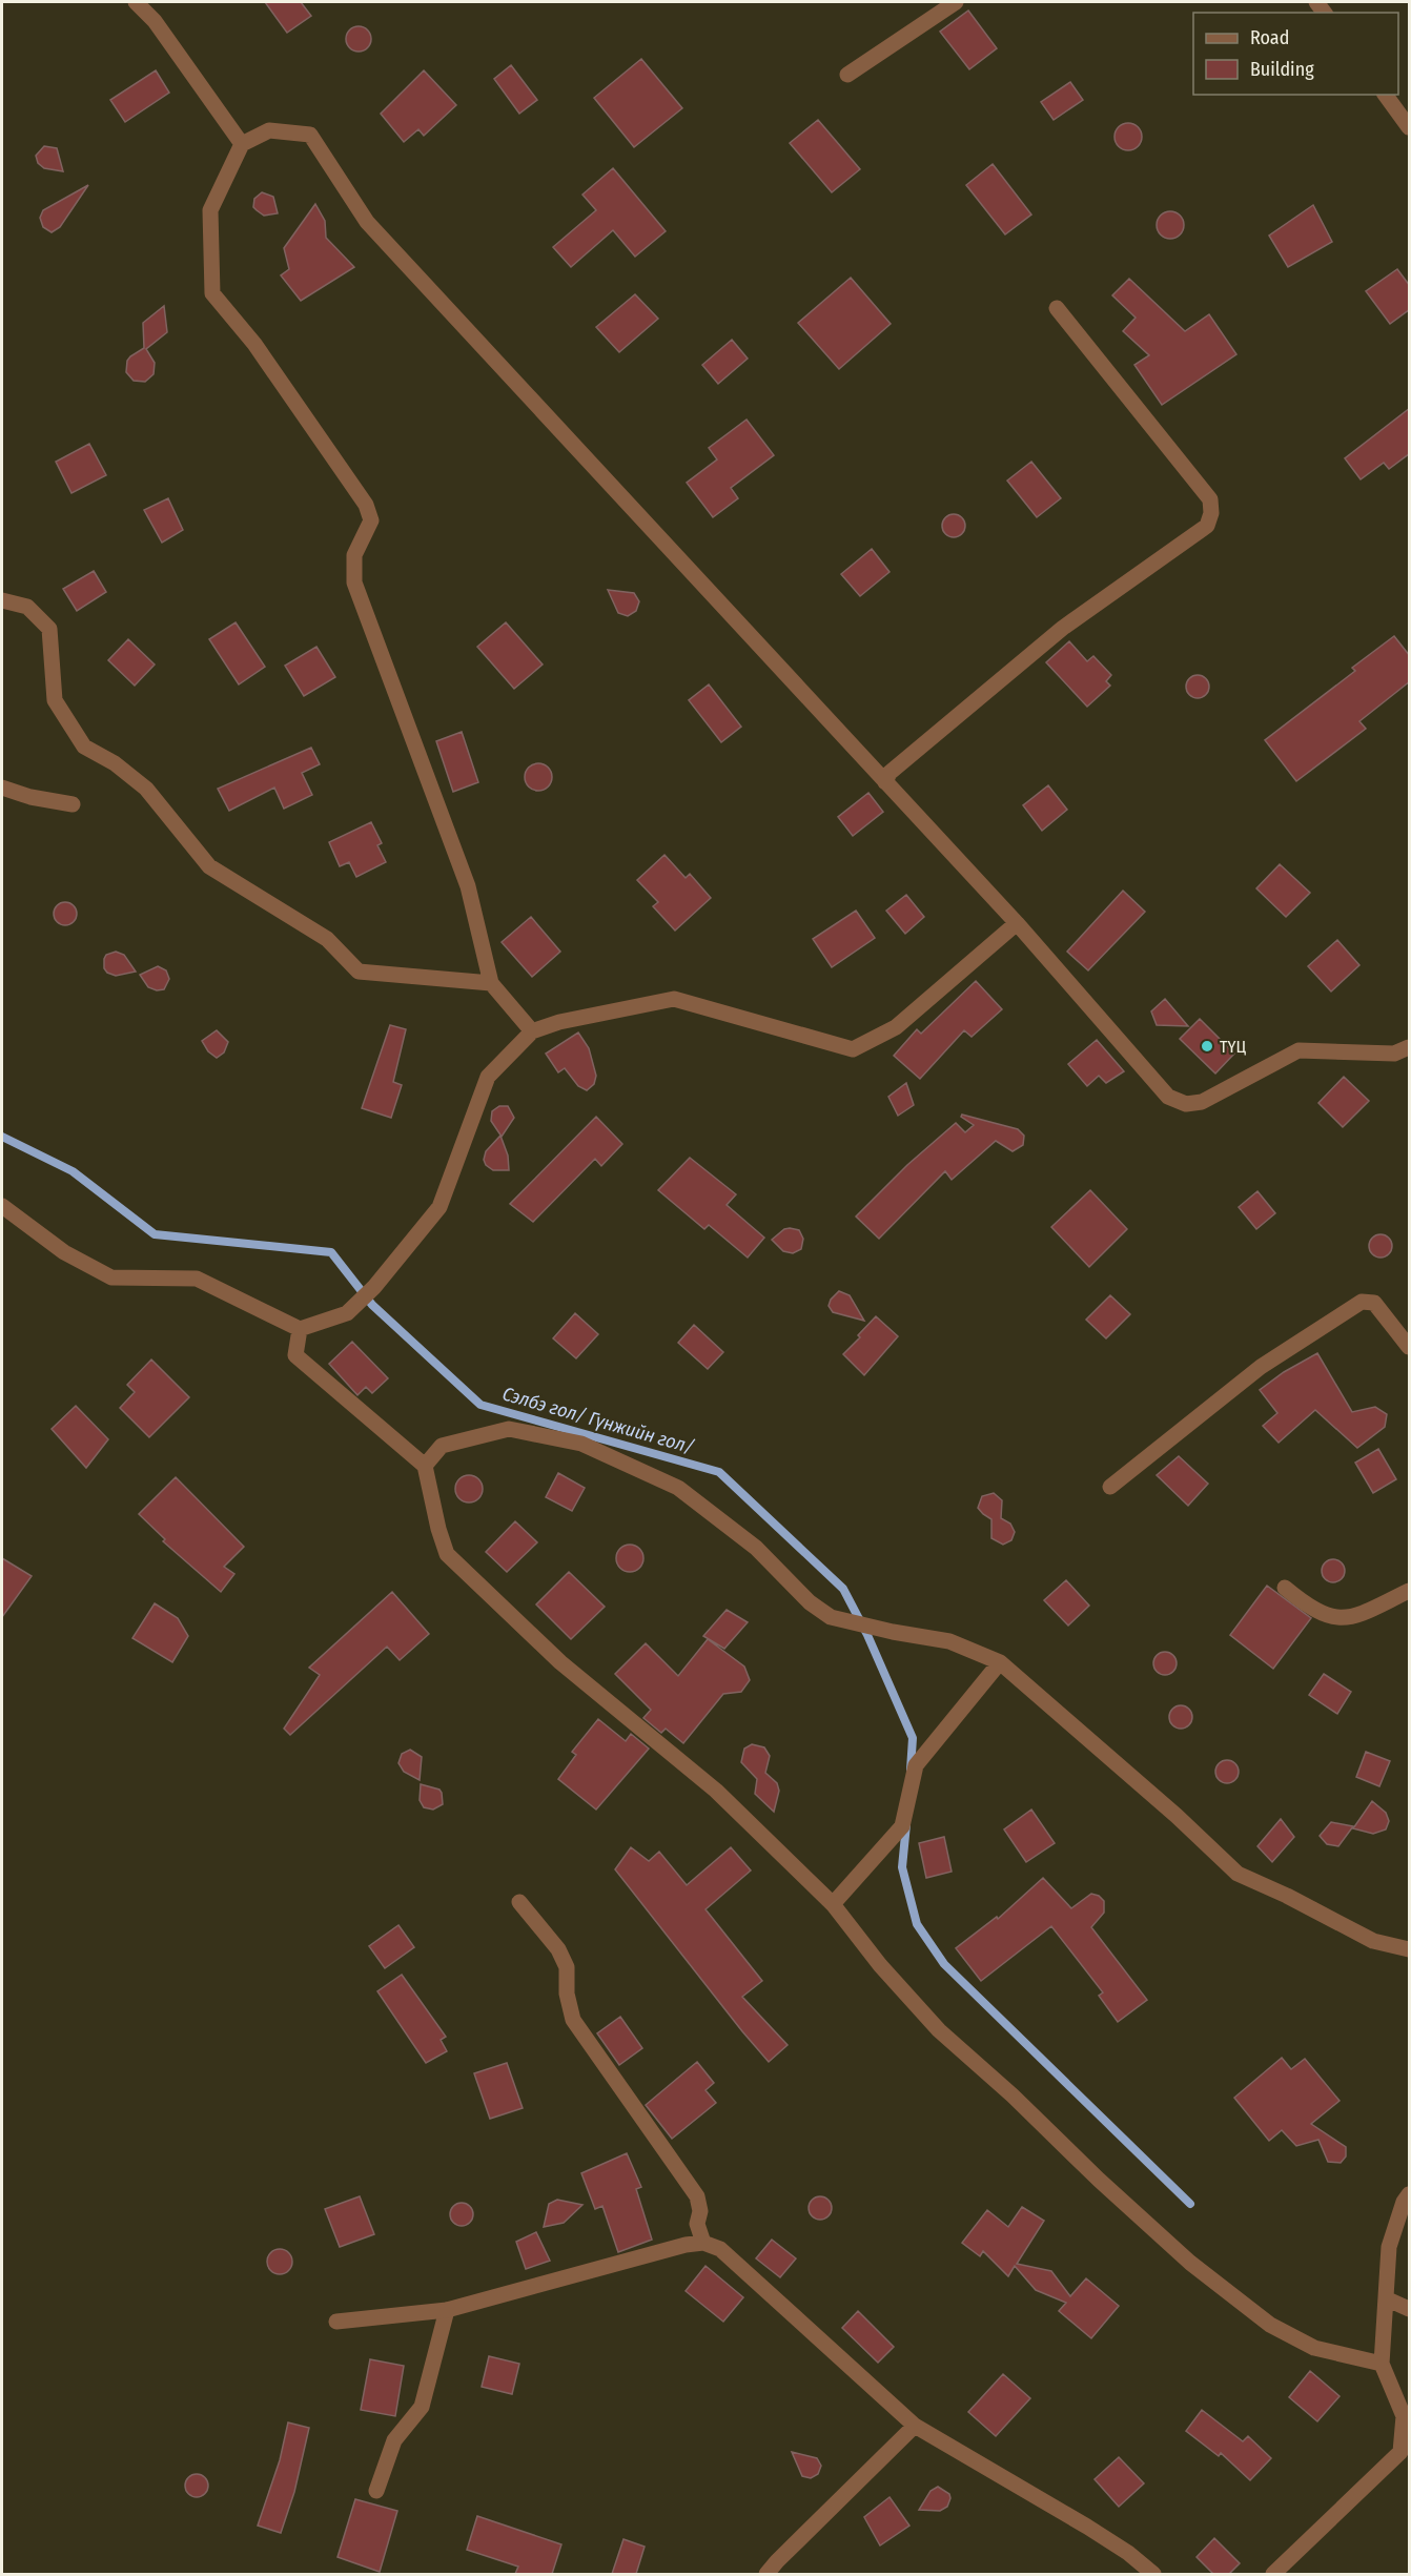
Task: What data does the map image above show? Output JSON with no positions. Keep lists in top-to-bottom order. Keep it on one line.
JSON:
{"water":["Сэлбэ гол/ Гүнжийн гол/"],"places":["ТҮЦ"],"legend":["Road","Building"]}
